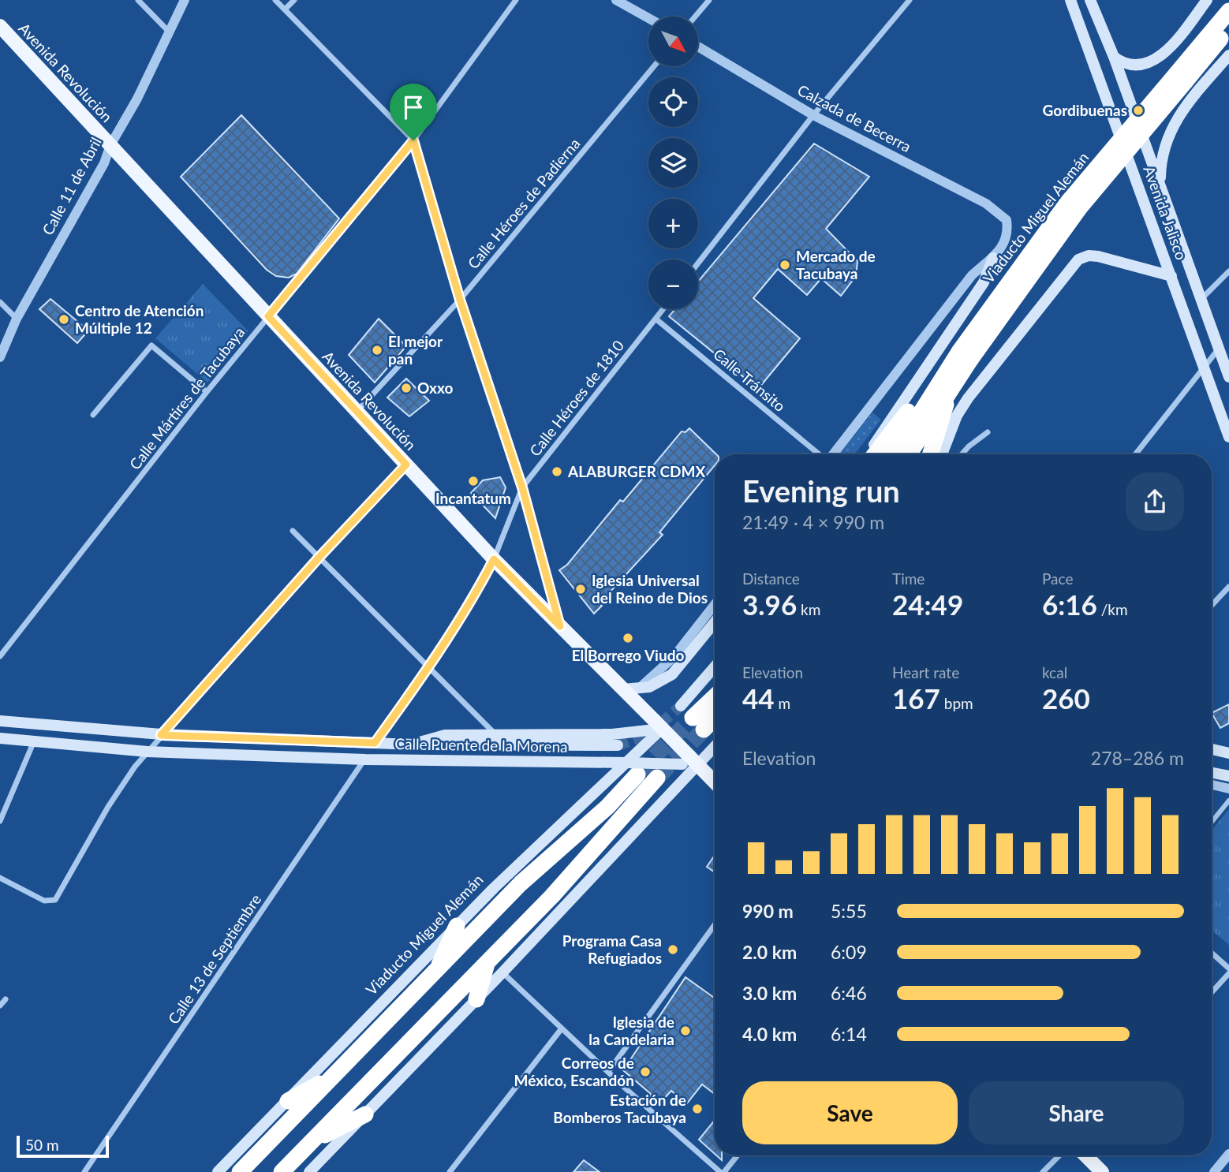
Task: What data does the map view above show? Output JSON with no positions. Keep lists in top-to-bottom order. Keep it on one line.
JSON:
{"streets":{"highway":["Viaducto Miguel Alemán"],"main road":["Avenida Revolución","Avenida Jalisco","Calle Puente de la Morena"],"street":["Calzada de Becerra","Calle 11 de Abril","Calle Héroes de Padierna","Calle Tránsito","Calle Mártires de Tacubaya","Calle Héroes de 1810","Calle 13 de Septiembre"]},"crossings":[["Avenida Revolución","Calle 11 de Abril"],["Avenida Revolución","Calle Héroes de Padierna"],["Avenida Revolución","Viaducto Miguel Alemán"],["Avenida Revolución","Calle Mártires de Tacubaya"],["Avenida Revolución","Calle Héroes de 1810"],["Avenida Revolución","Calle Puente de la Morena"],["Calzada de Becerra","Viaducto Miguel Alemán"],["Viaducto Miguel Alemán","Calle Puente de la Morena"],["Calle Tránsito","Calle Héroes de 1810"],["Calle Héroes de 1810","Calle Puente de la Morena"],["Calle Puente de la Morena","Calle 13 de Septiembre"]],"places":["Gordibuenas","Mercado de Tacubaya","Centro de Atención Múltiple 12","El mejor pan","Oxxo","ALABURGER CDMX","Incantatum","Iglesia Universal del Reino de Dios","El Borrego Viudo","Programa Casa Refugiados","Iglesia de la Candelaria","Correos de México, Escandón","Estación de Bomberos Tacubaya"],"scale_bar":"50 m","north":"bottom right","page":{"map_buttons":["+","−"],"heading":["Evening run","21:49 · 4 × 990 m"],"stats":[["Distance","3.96 km"],["Time","24:49"],["Pace","6:16 /km"],["Elevation","44 m"],["Heart rate","167 bpm"],["kcal","260"]],"chart":["Elevation","278–286 m"],"list":[{"name":"990 m","note":"5:55"},{"name":"2.0 km","note":"6:09"},{"name":"3.0 km","note":"6:46"},{"name":"4.0 km","note":"6:14"}],"buttons":["Save","Share"],"scale":"50 m"}}
